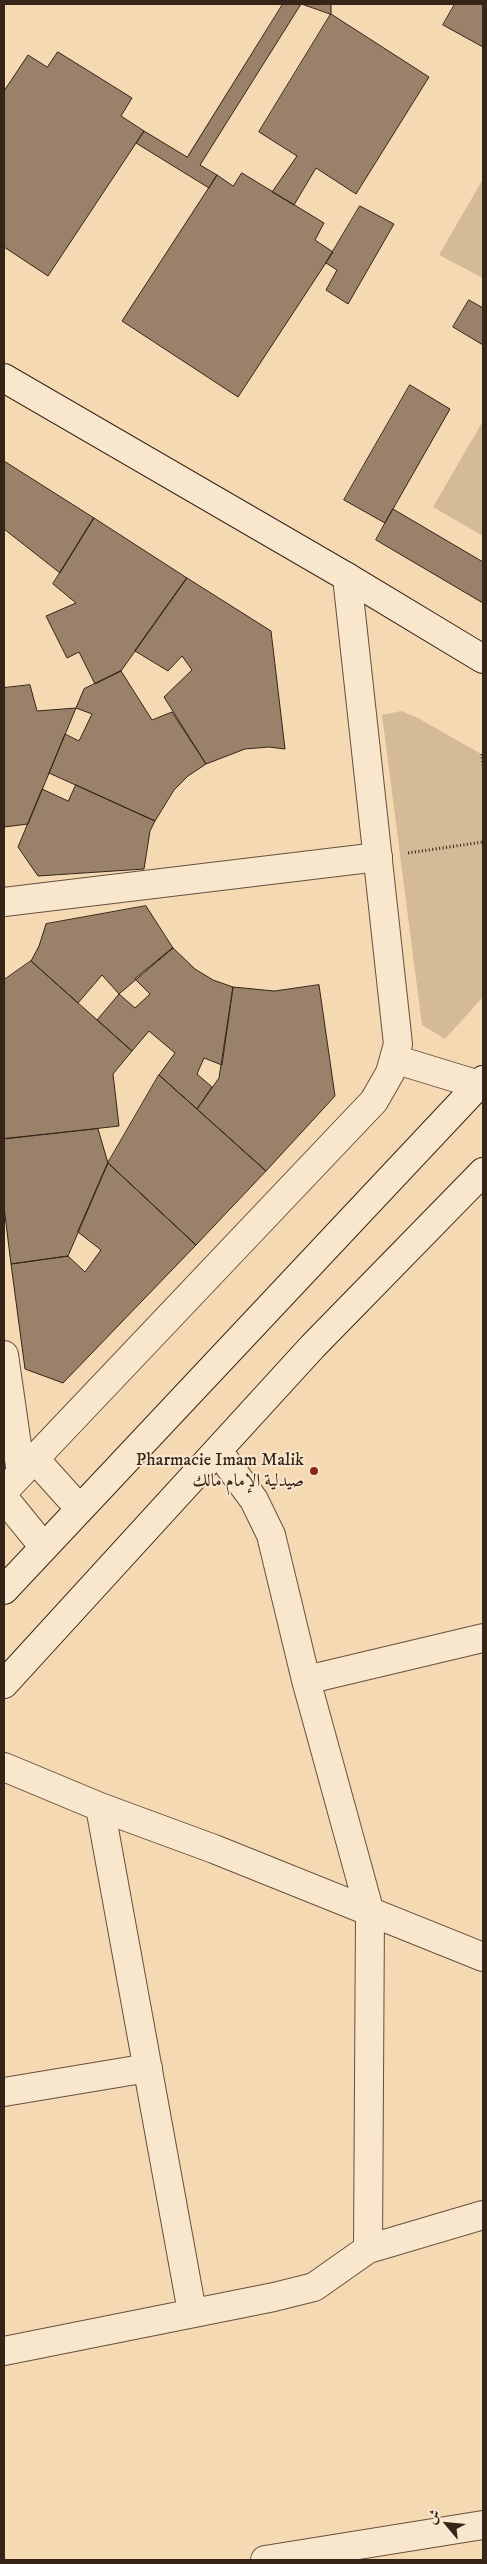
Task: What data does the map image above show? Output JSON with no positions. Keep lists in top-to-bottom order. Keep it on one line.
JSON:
{"places":["Pharmacie Imam Malik صيدلية الإمام مالك"],"north":"top left"}
